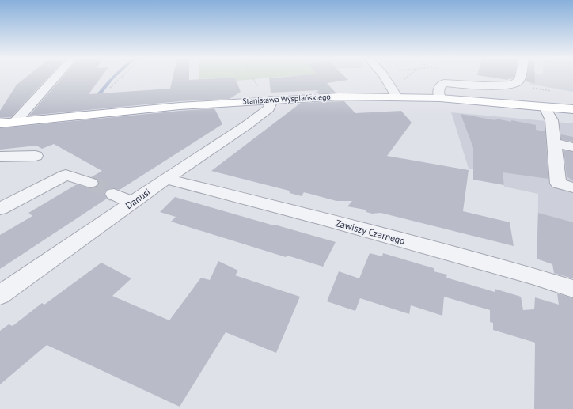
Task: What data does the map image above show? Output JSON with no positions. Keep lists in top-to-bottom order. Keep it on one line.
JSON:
{"streets":{"main road":["Stanisława Wyspiańskiego"],"street":["Danusi","Zawiszy Czarnego"]},"crossings":[["Stanisława Wyspiańskiego","Danusi"],["Danusi","Zawiszy Czarnego"]]}
